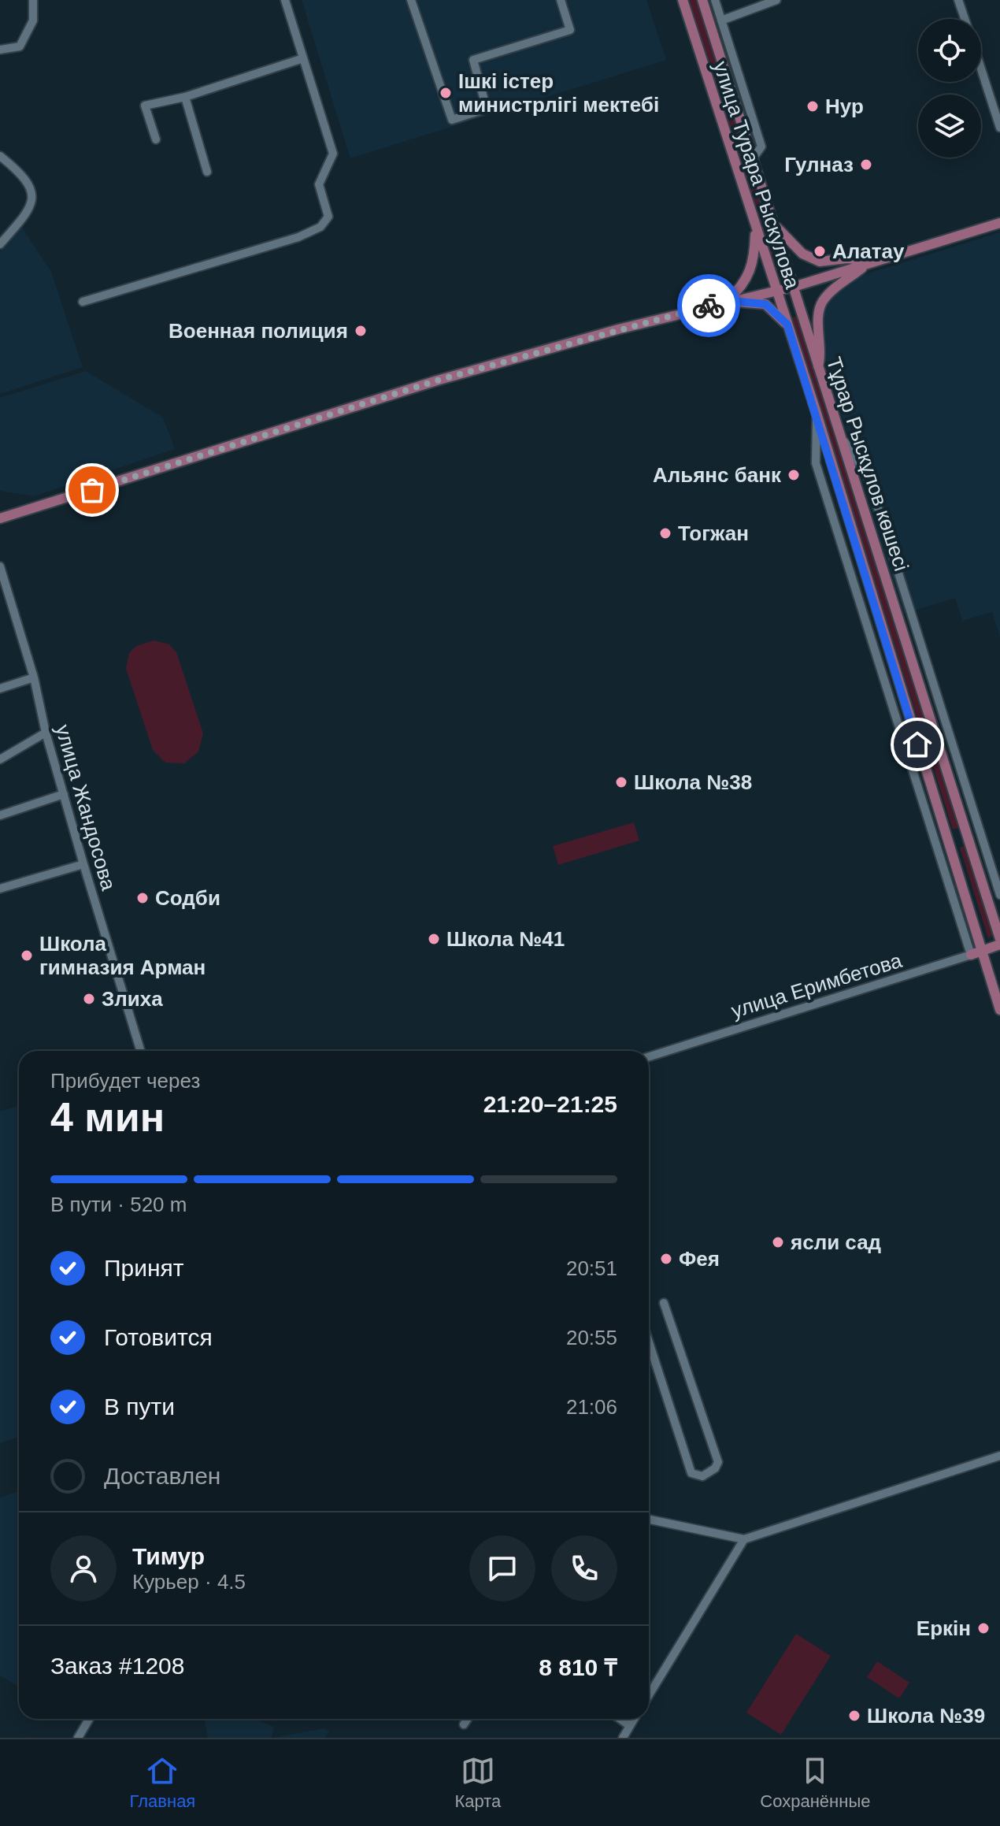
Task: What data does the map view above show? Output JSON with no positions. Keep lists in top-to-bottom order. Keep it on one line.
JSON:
{"streets":{"main road":["улица Турара Рыскулова","Тұрар Рыскұлов көшесі","улица Еримбетова"],"street":["улица Жандосова"]},"crossings":[["улица Турара Рыскулова","улица Еримбетова"]],"places":["Ішкі істер министрлігі мектебі","Нур","Гулназ","Алатау","Военная полиция","Альянс банк","Тогжан","Школа №38","Содби","Школа №41","Школа гимназия Арман","Злиха","ясли сад","Фея","Еркін","Школа №39"],"page":{"heading":["4 мин","Прибудет через","21:20–21:25"],"panel":["Тимур","Курьер · 4.5","Заказ #1208","8 810 ₸"],"bar":"В пути · 520 m","list":[["Принят","20:51"],["Готовится","20:55"],["В пути","21:06"],"Доставлен"],"tabs":["Главная","Карта","Сохранённые"]}}
